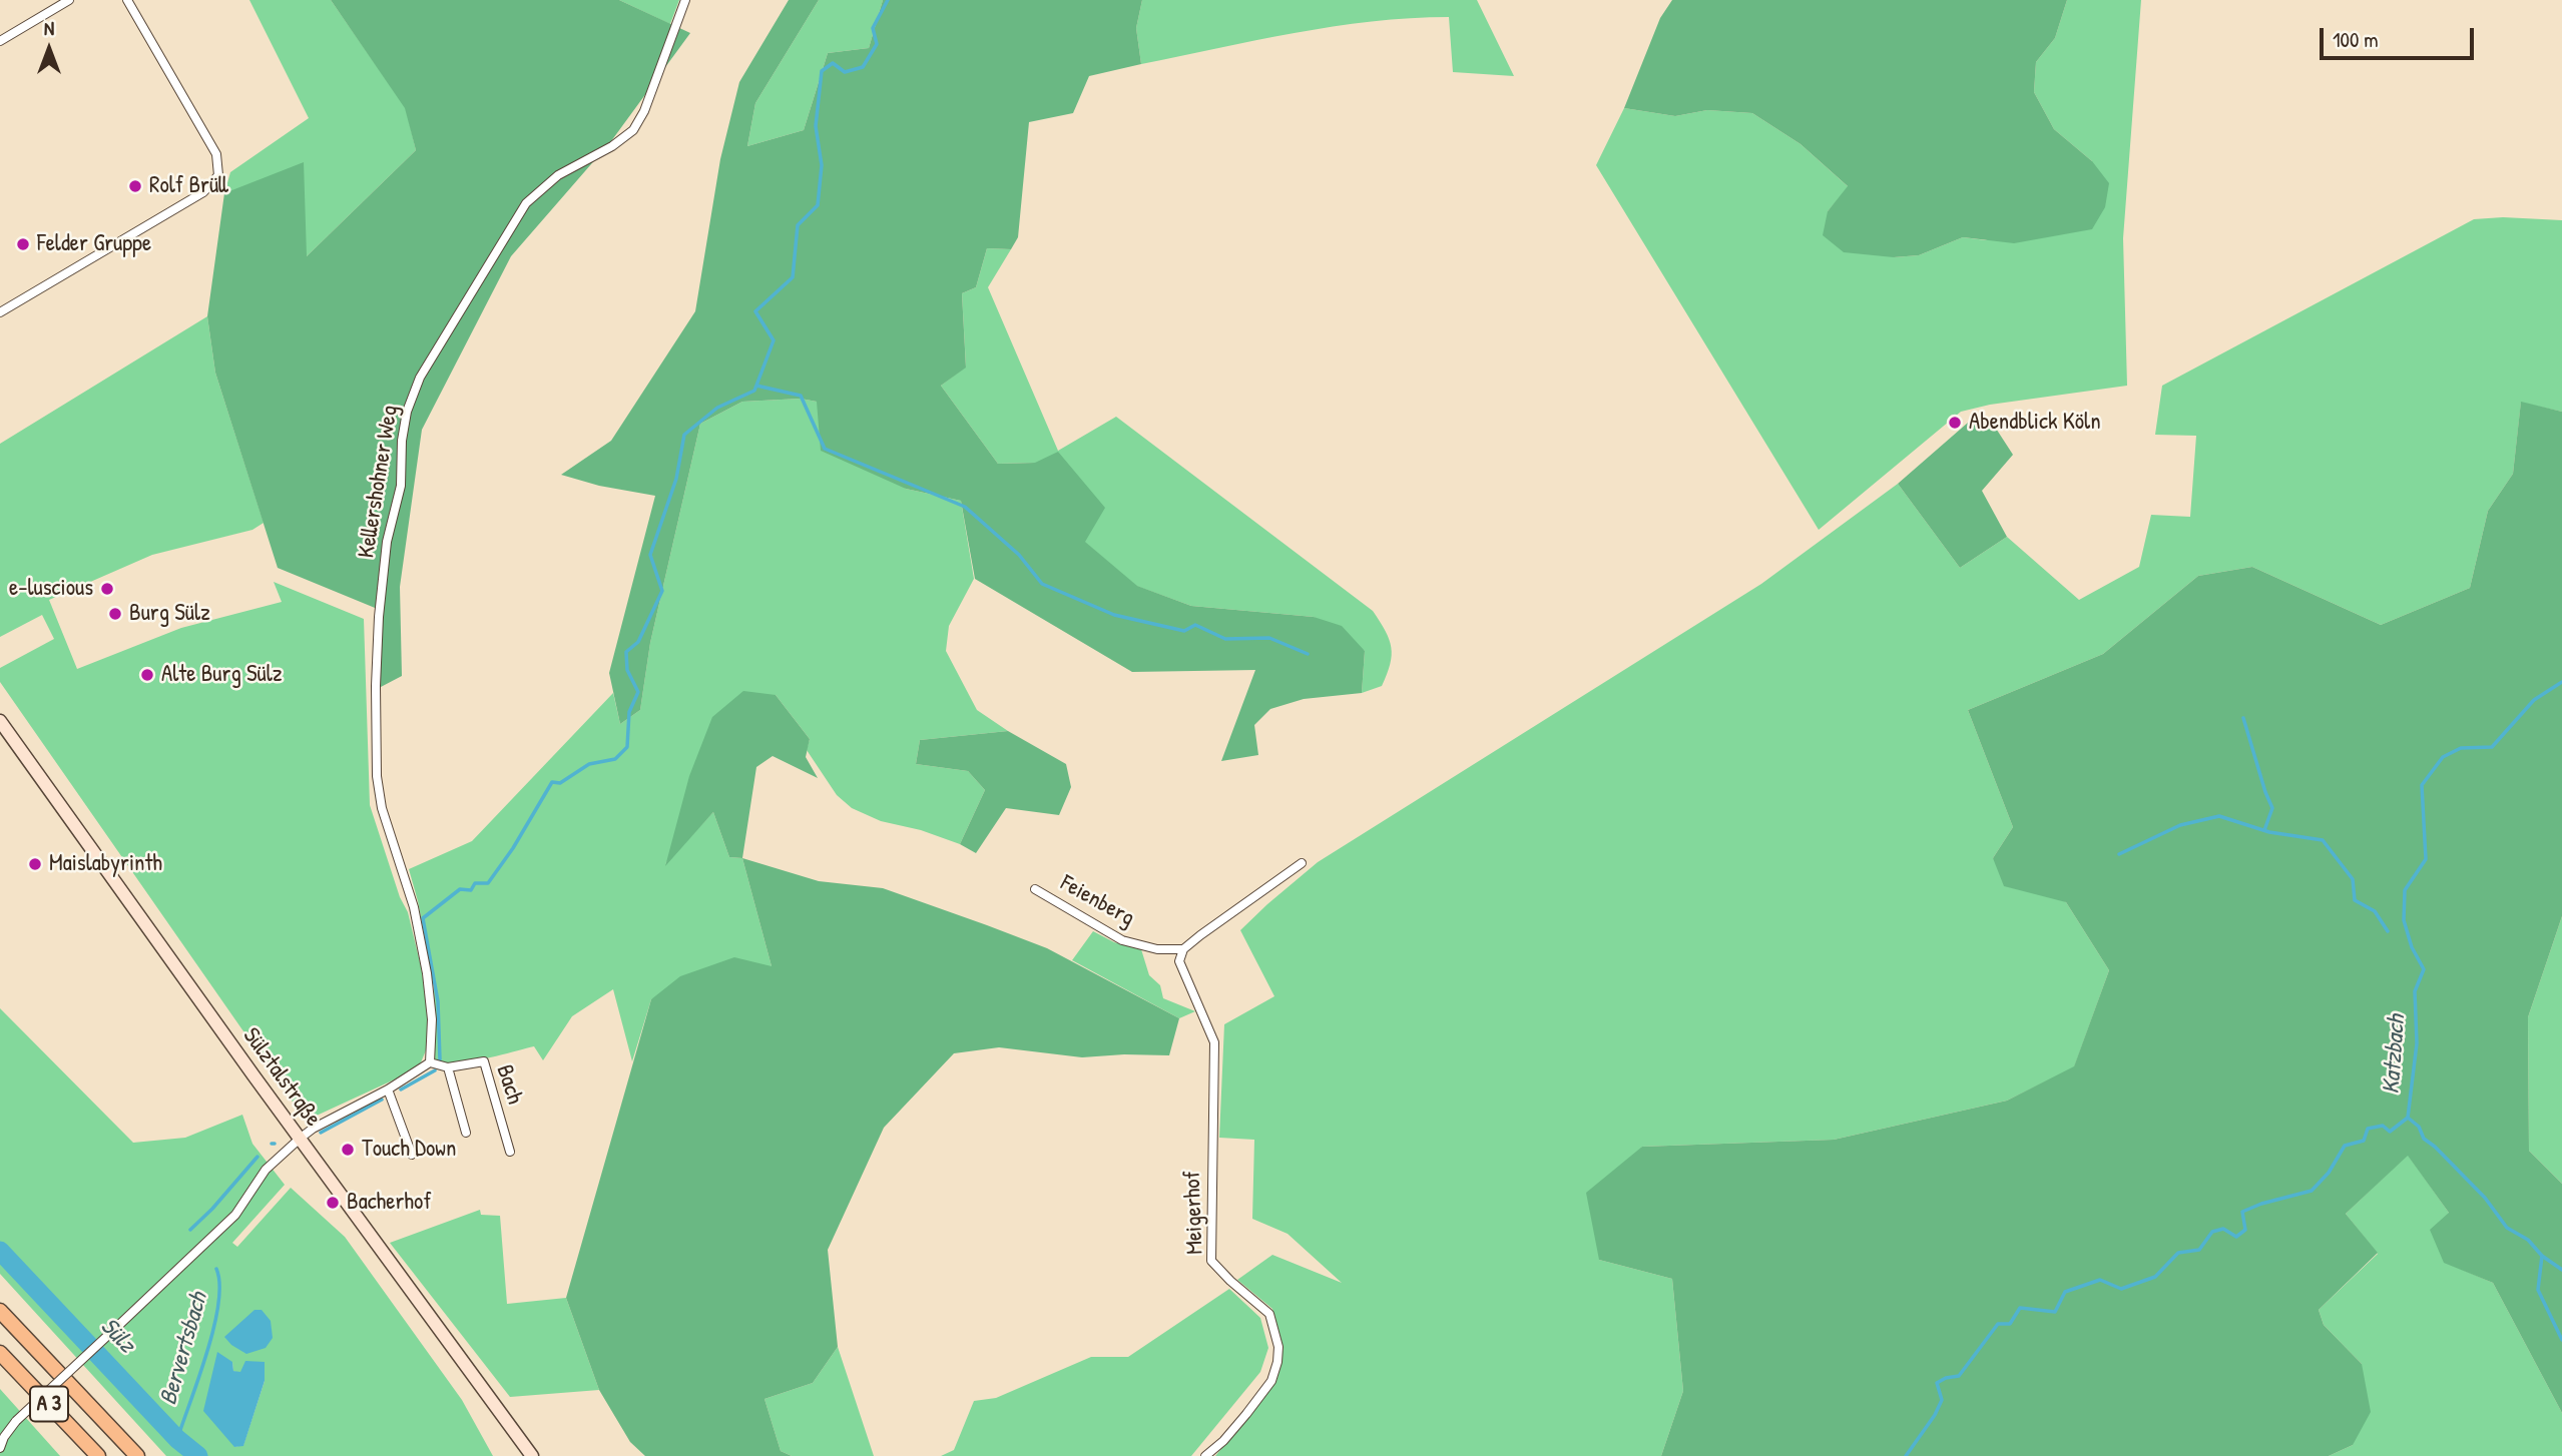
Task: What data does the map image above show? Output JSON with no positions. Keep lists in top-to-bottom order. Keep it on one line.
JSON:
{"streets":{"highway":["A 3"],"main road":["Sülztalstraße"],"street":["Kellershohner Weg","Feienberg","Bach","Meigerhof"]},"crossings":[["Kellershohner Weg","Bach"],["Feienberg","Meigerhof"]],"water":["Katzbach","Sülz","Bervertsbach"],"places":["Rolf Brüll","Felder Gruppe","Abendblick Köln","e-luscious","Burg Sülz","Alte Burg Sülz","Maislabyrinth","Touch Down","Bacherhof"],"scale_bar":"100 m","north":"top"}
